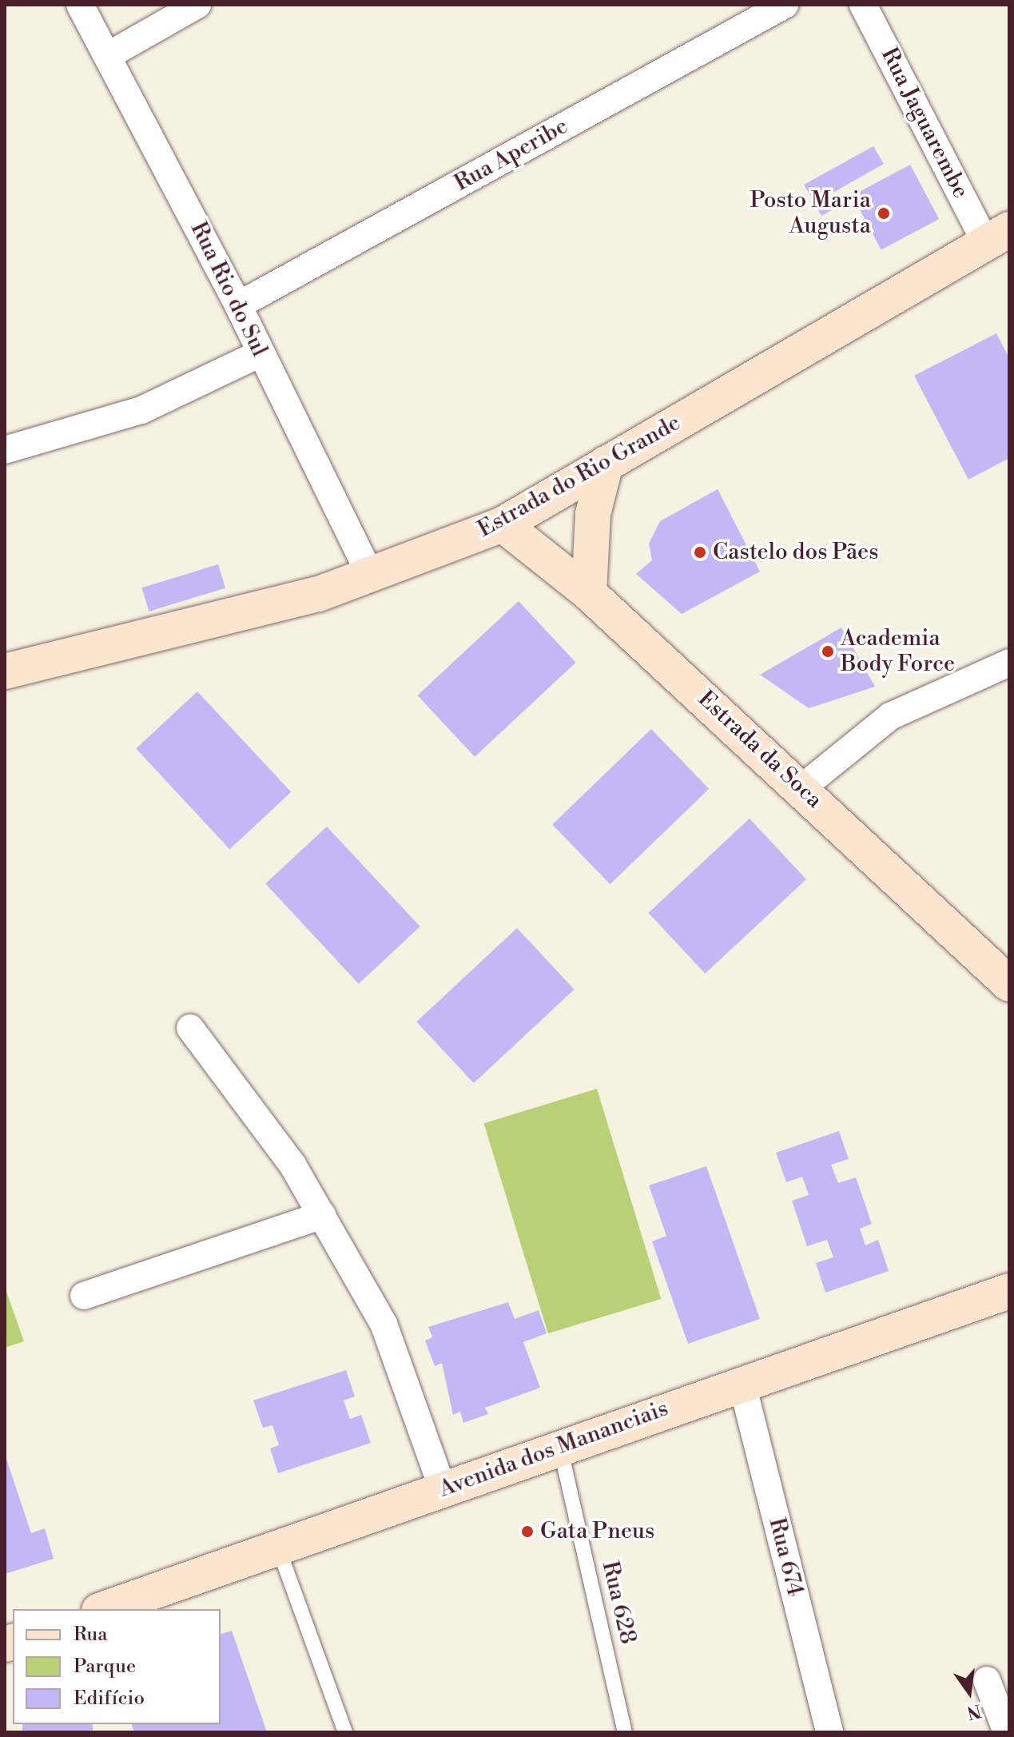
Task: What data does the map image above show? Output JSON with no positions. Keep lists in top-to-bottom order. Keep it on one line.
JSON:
{"streets":{"street":["Rua Jaguarembe","Rua Aperibe","Rua Rio do Sul","Estrada do Rio Grande","Estrada da Soca","Avenida dos Mananciais","Rua 674"],"lane":["Rua 628"]},"crossings":[["Rua Jaguarembe","Estrada do Rio Grande"],["Rua Aperibe","Rua Rio do Sul"],["Rua Rio do Sul","Estrada do Rio Grande"],["Estrada do Rio Grande","Estrada da Soca"],["Avenida dos Mananciais","Rua 674"],["Avenida dos Mananciais","Rua 628"]],"places":["Posto Maria Augusta","Castelo dos Pães","Academia Body Force","Gata Pneus"],"legend":["Rua","Parque","Edifício"],"north":"bottom"}
